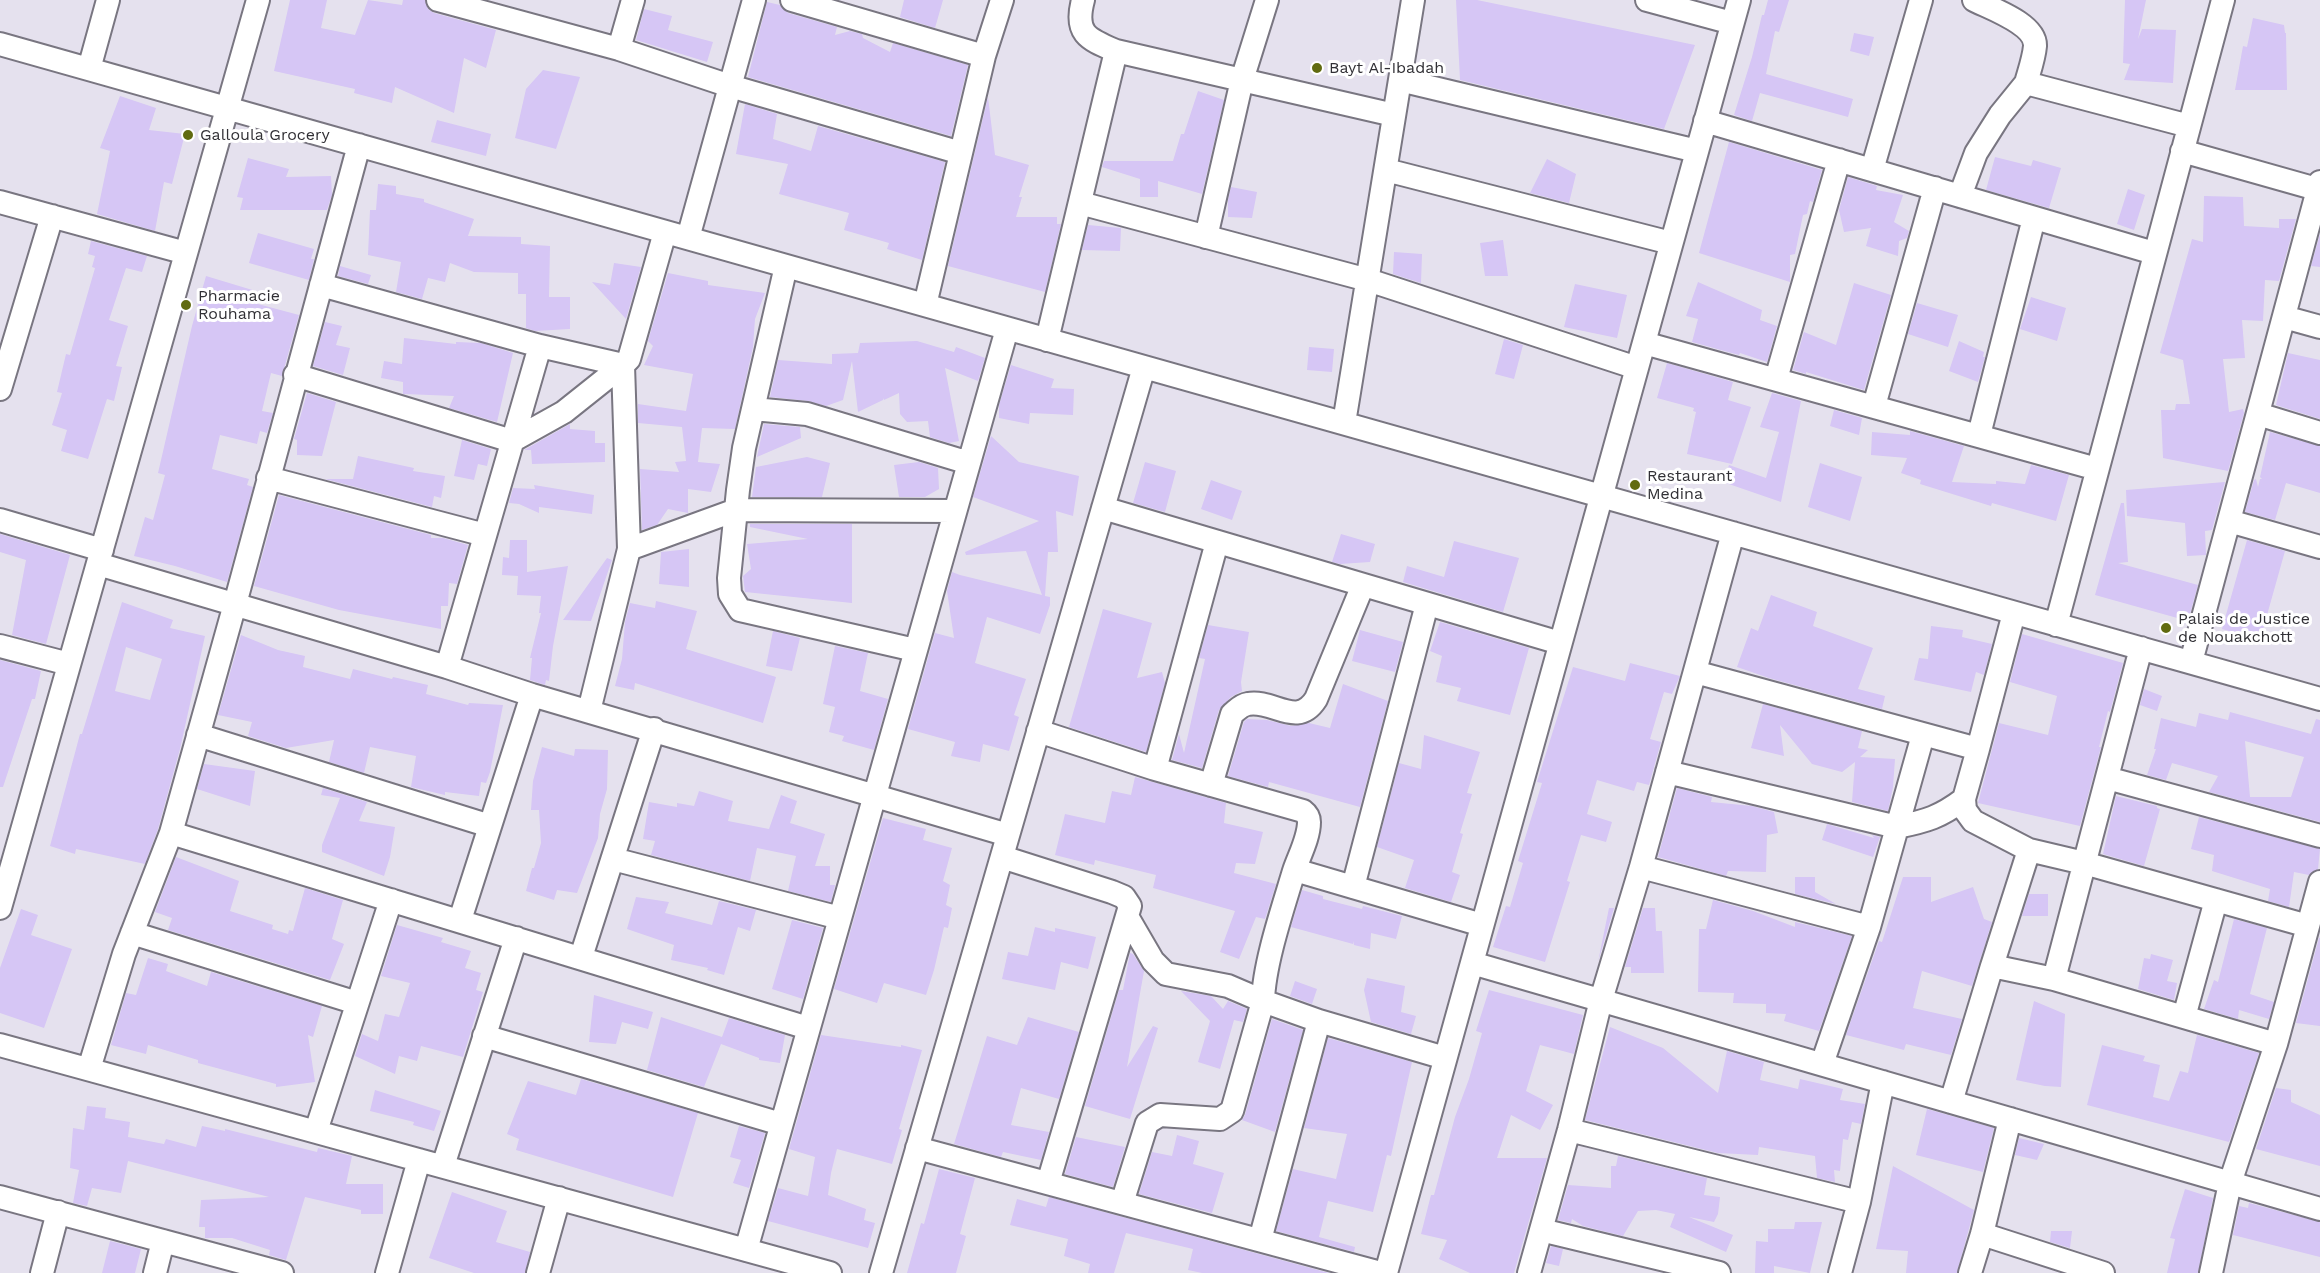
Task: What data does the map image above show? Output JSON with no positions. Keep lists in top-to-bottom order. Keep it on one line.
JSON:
{"places":["Bayt Al-Ibadah","Galloula Grocery","Pharmacie Rouhama","Restaurant Medina","Palais de Justice de Nouakchott"]}
